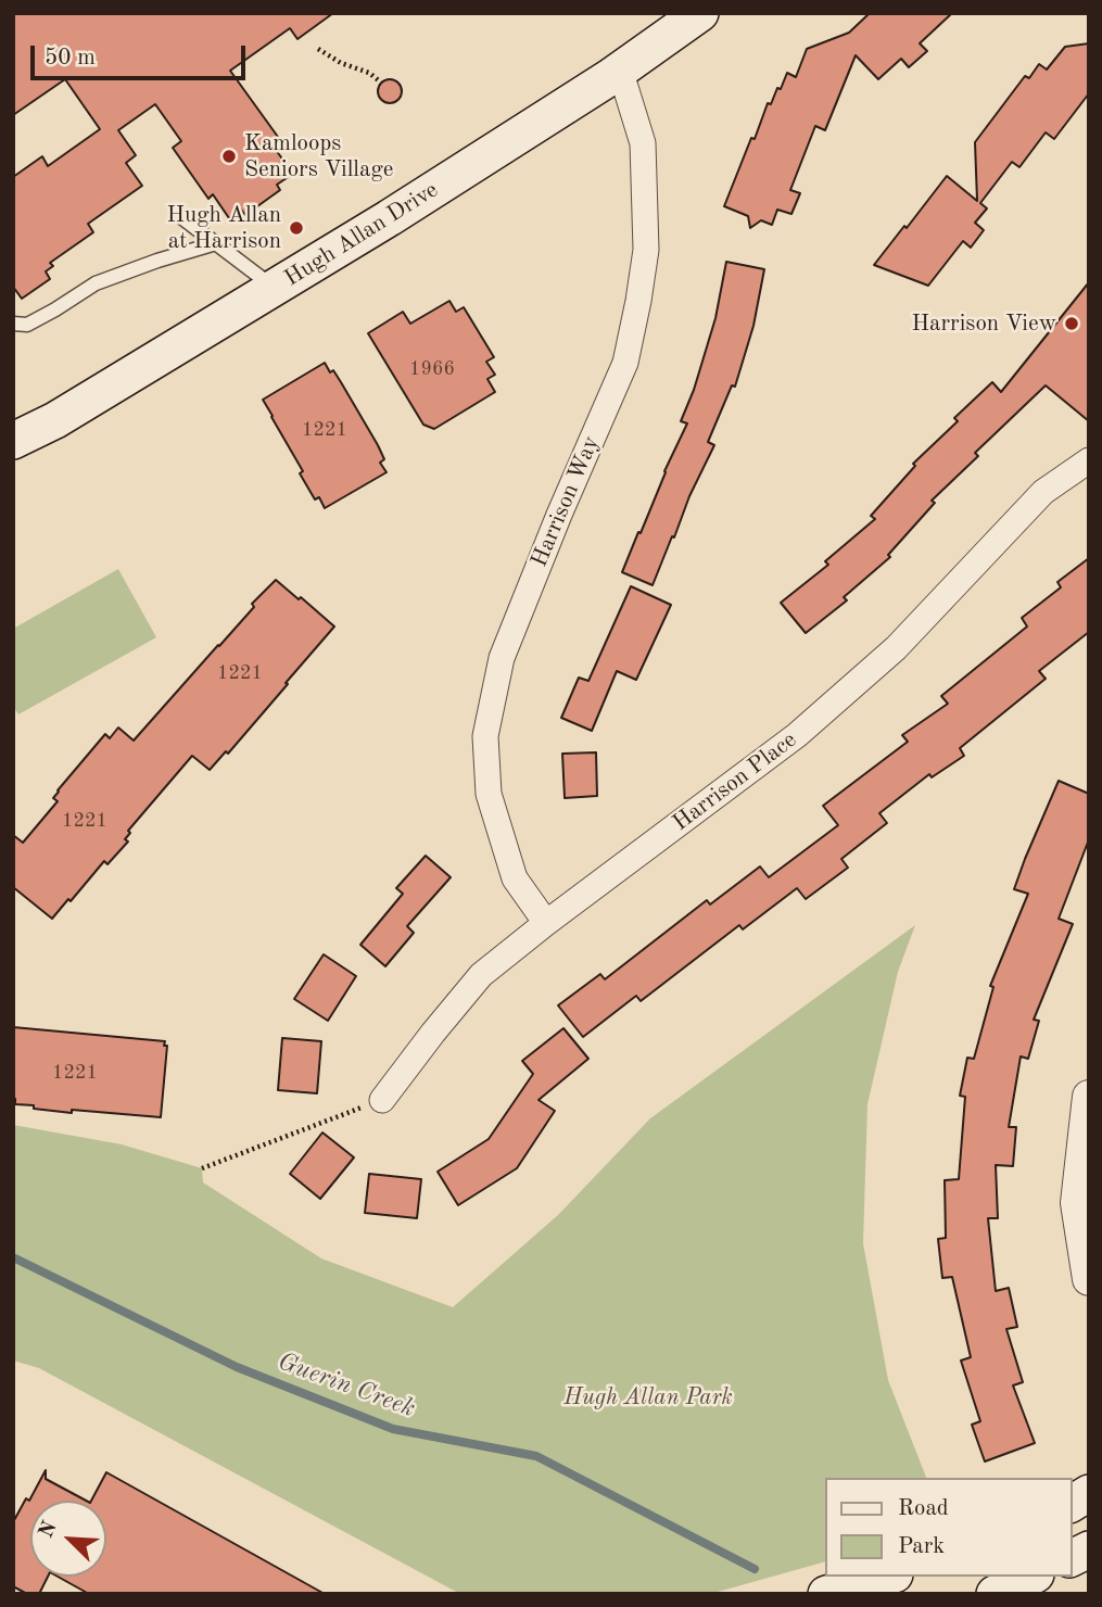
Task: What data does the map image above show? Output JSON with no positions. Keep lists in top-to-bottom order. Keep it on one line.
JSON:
{"streets":{"main road":["Hugh Allan Drive"],"street":["Harrison Way","Harrison Place"]},"crossings":[["Hugh Allan Drive","Harrison Way"],["Harrison Way","Harrison Place"]],"water":["Guerin Creek"],"parks":["Hugh Allan Park"],"places":["Kamloops Seniors Village","Hugh Allan at Harrison","Harrison View"],"house_numbers":["1966","1221","1221","1221","1221"],"legend":["Road","Park"],"scale_bar":"50 m","north":"top left"}
